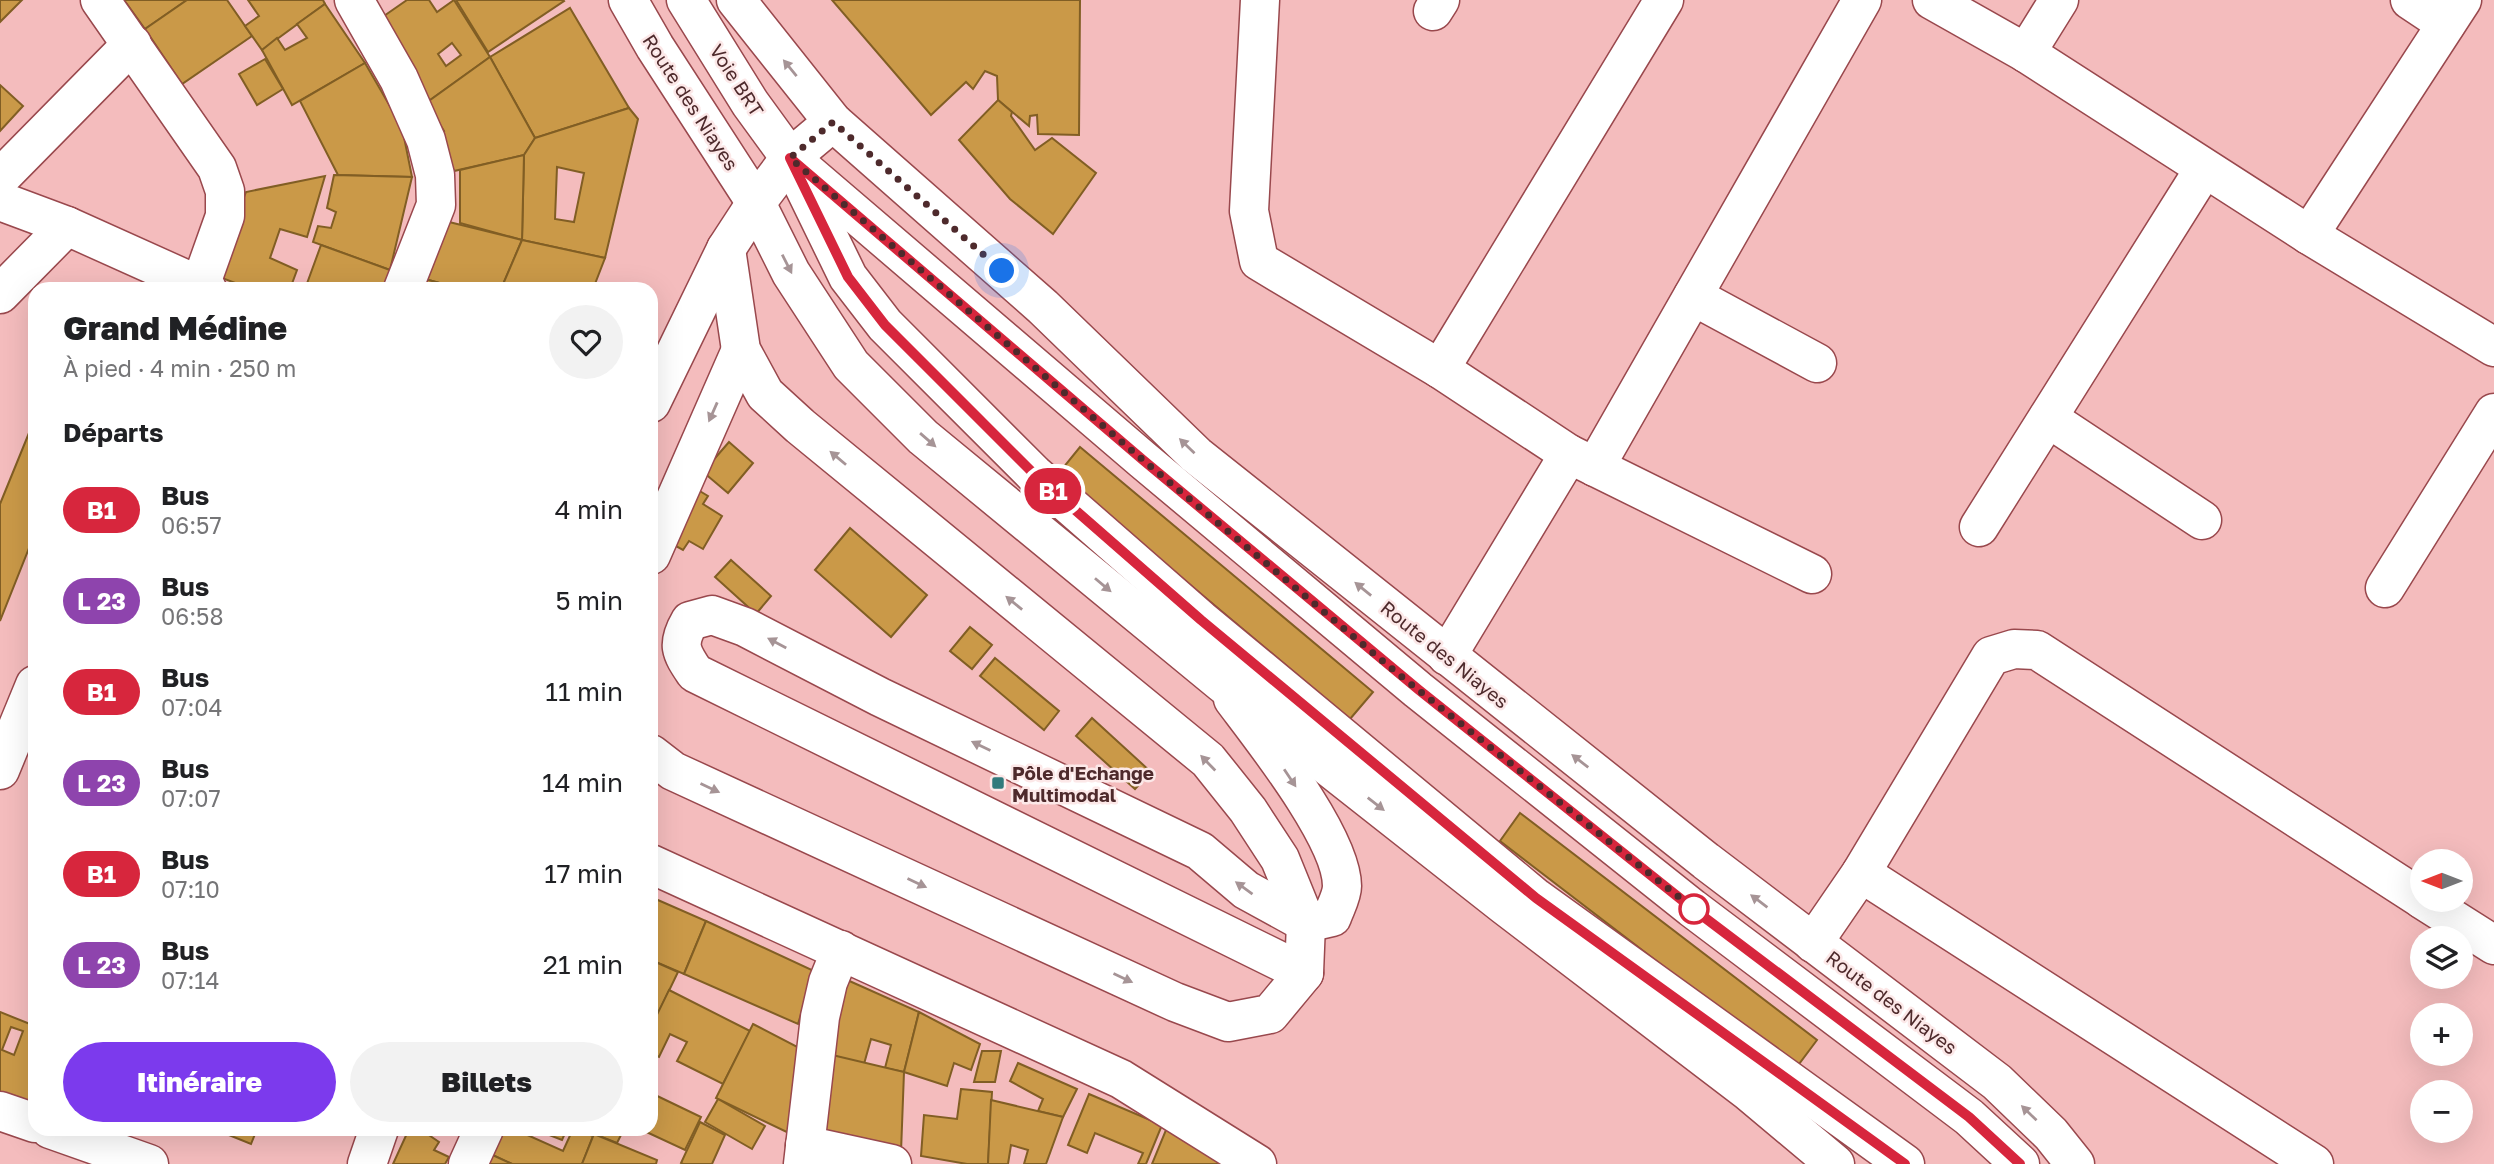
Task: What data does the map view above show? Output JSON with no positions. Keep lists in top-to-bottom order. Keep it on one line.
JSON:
{"streets":{"street":["Voie BRT","Route des Niayes"]},"places":{"transit":["Pôle d'Echange Multimodal"]},"lines":["bus line B1"],"north":"left","page":{"on_map":"B1","heading":[["Grand Médine","À pied · 4 min · 250 m"],"Départs"],"list":[{"mark":"B1","name":"Bus","note":"06:57","value":"4 min"},{"mark":"L 23","name":"Bus","note":"06:58","value":"5 min"},{"mark":"B1","name":"Bus","note":"07:04","value":"11 min"},{"mark":"L 23","name":"Bus","note":"07:07","value":"14 min"},{"mark":"B1","name":"Bus","note":"07:10","value":"17 min"},{"mark":"L 23","name":"Bus","note":"07:14","value":"21 min"}],"map_buttons":["+","−"],"buttons":["Itinéraire","Billets"]}}
